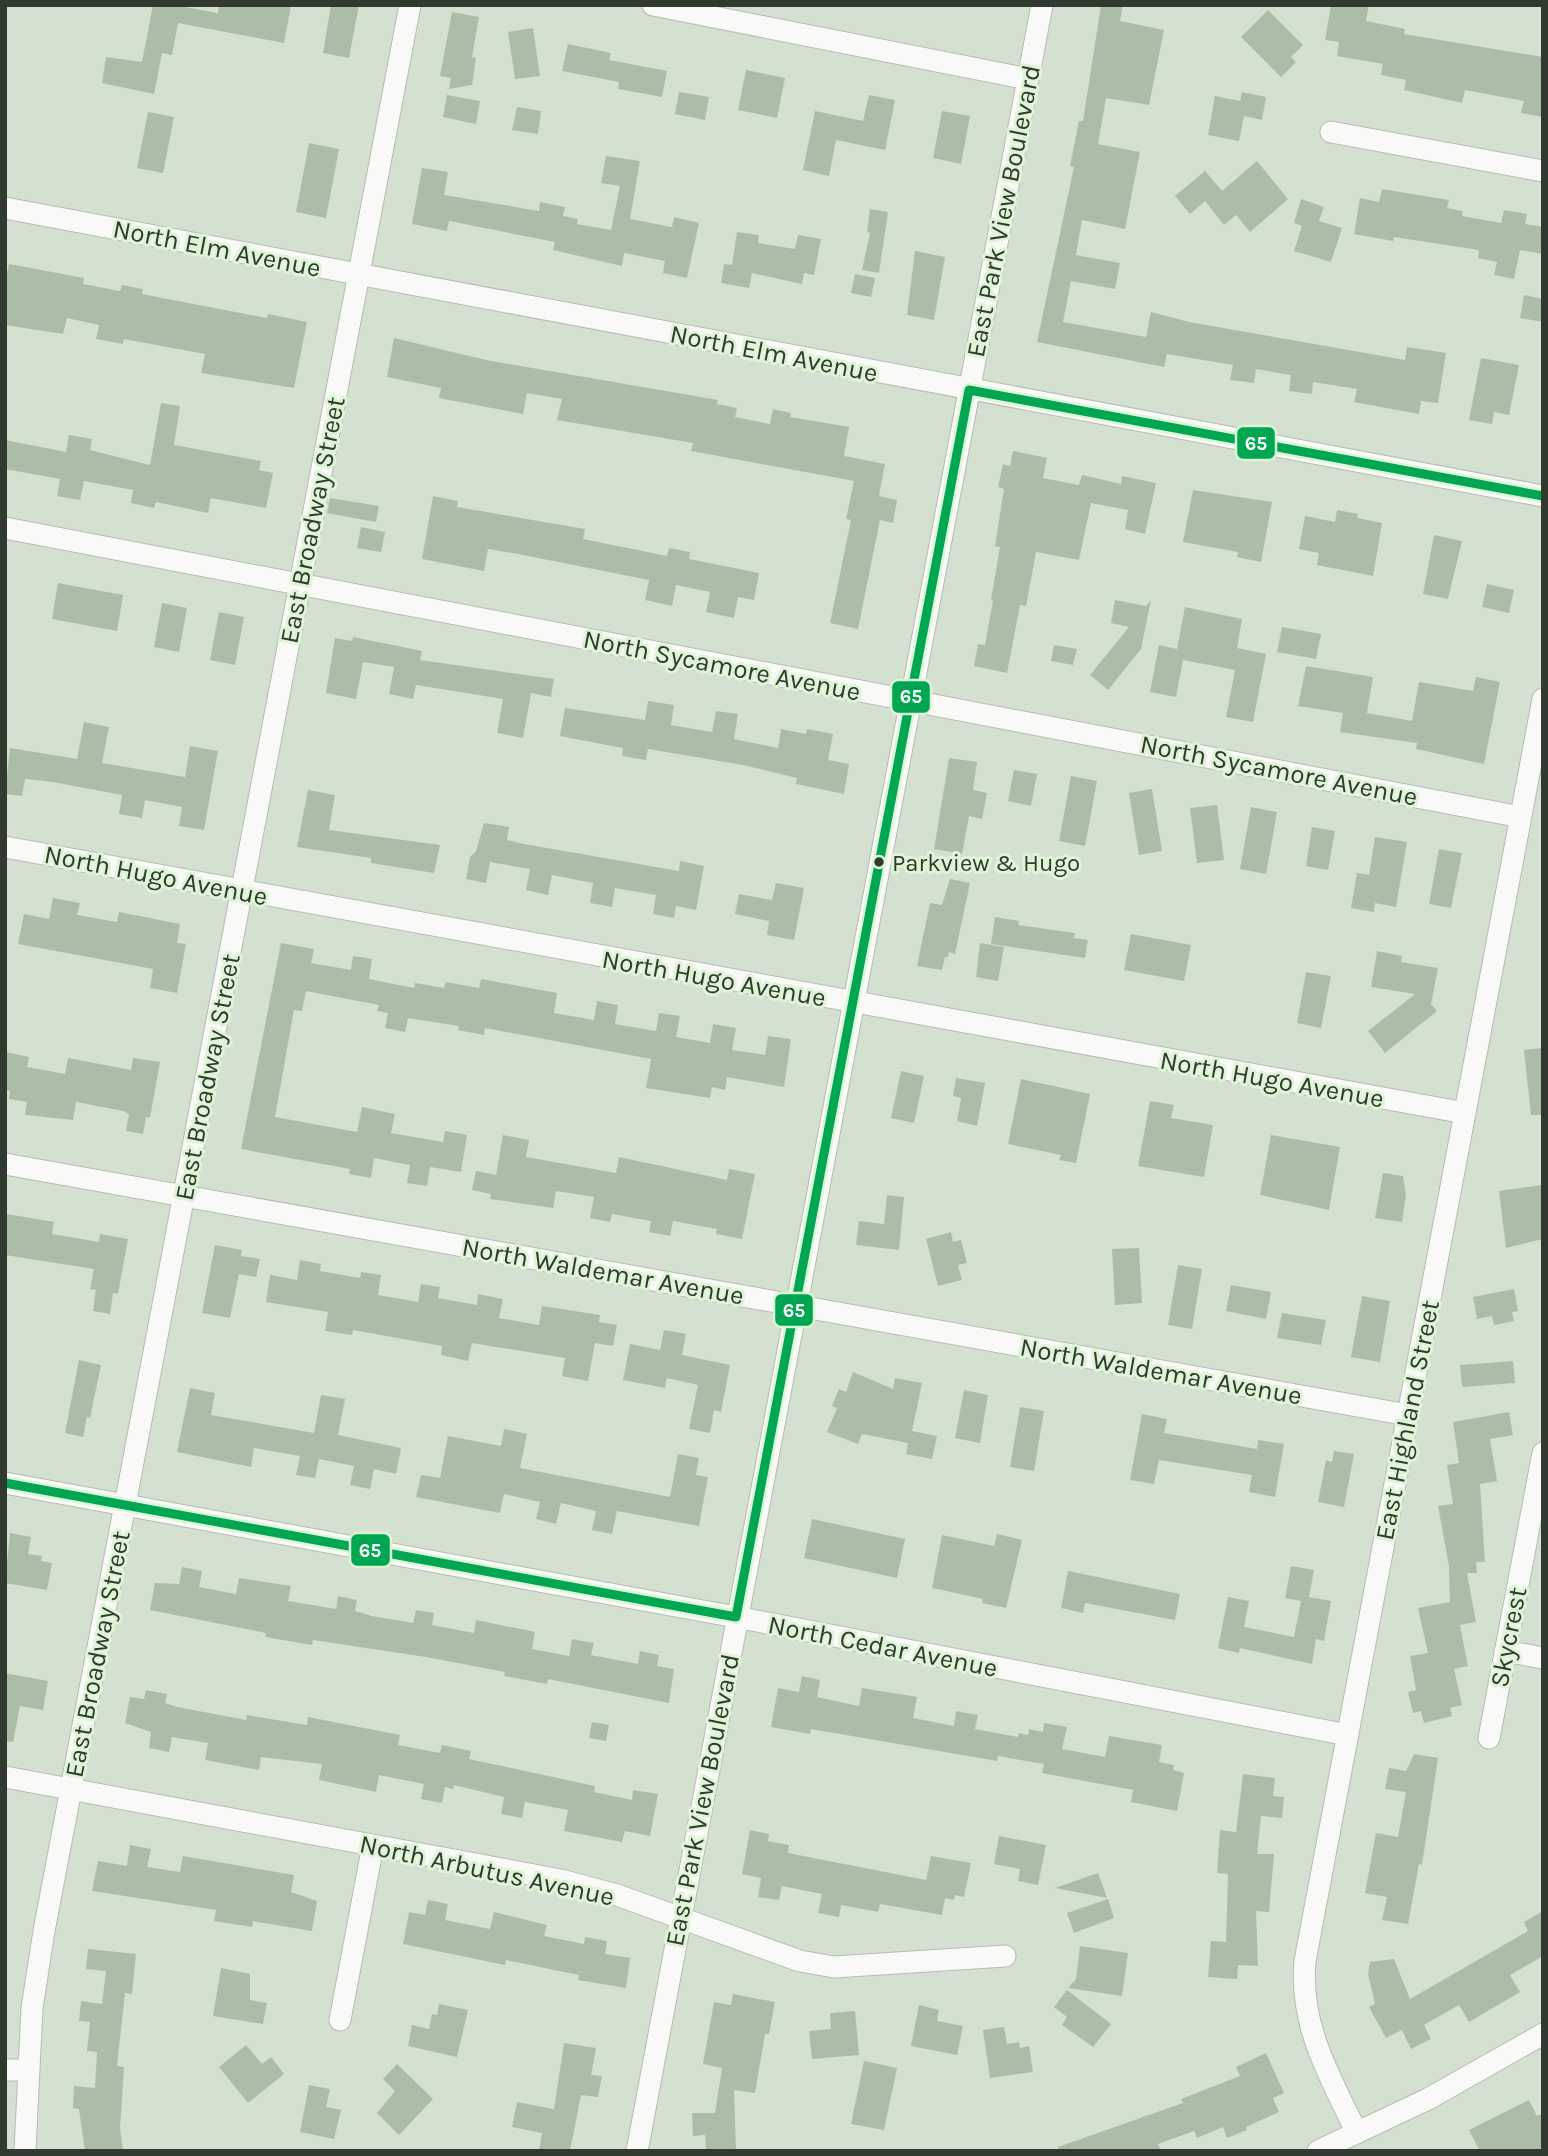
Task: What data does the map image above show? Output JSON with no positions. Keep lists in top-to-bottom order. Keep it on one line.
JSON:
{"streets":{"street":["East Park View Boulevard","North Elm Avenue","East Broadway Street","North Sycamore Avenue","North Hugo Avenue","North Waldemar Avenue","East Highland Street","Skycrest","North Cedar Avenue","North Arbutus Avenue"]},"crossings":[["East Park View Boulevard","North Elm Avenue"],["East Park View Boulevard","North Sycamore Avenue"],["East Park View Boulevard","North Hugo Avenue"],["East Park View Boulevard","North Waldemar Avenue"],["East Park View Boulevard","North Cedar Avenue"],["East Park View Boulevard","North Arbutus Avenue"],["North Elm Avenue","East Broadway Street"],["East Broadway Street","North Sycamore Avenue"],["East Broadway Street","North Hugo Avenue"],["East Broadway Street","North Waldemar Avenue"],["East Broadway Street","North Cedar Avenue"],["East Broadway Street","North Arbutus Avenue"],["North Sycamore Avenue","East Highland Street"],["North Hugo Avenue","East Highland Street"],["North Waldemar Avenue","East Highland Street"],["East Highland Street","North Cedar Avenue"]],"places":["Parkview & Hugo"],"lines":["transit line 65"]}
